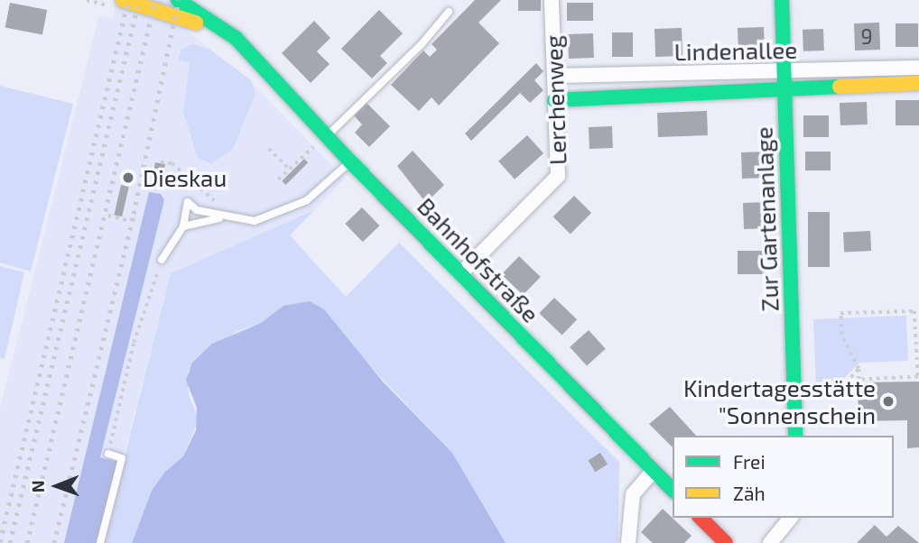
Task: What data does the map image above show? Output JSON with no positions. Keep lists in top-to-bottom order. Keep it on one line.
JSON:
{"streets":{"street":["Lindenallee","Lerchenweg","Zur Gartenanlage","Bahnhofstraße"]},"crossings":[["Lindenallee","Lerchenweg"],["Lindenallee","Zur Gartenanlage"],["Lerchenweg","Bahnhofstraße"]],"places":["Dieskau","Kindertagesstätte \"Sonnenschein"],"house_numbers":["9"],"legend":["Frei","Zäh"],"north":"left"}
